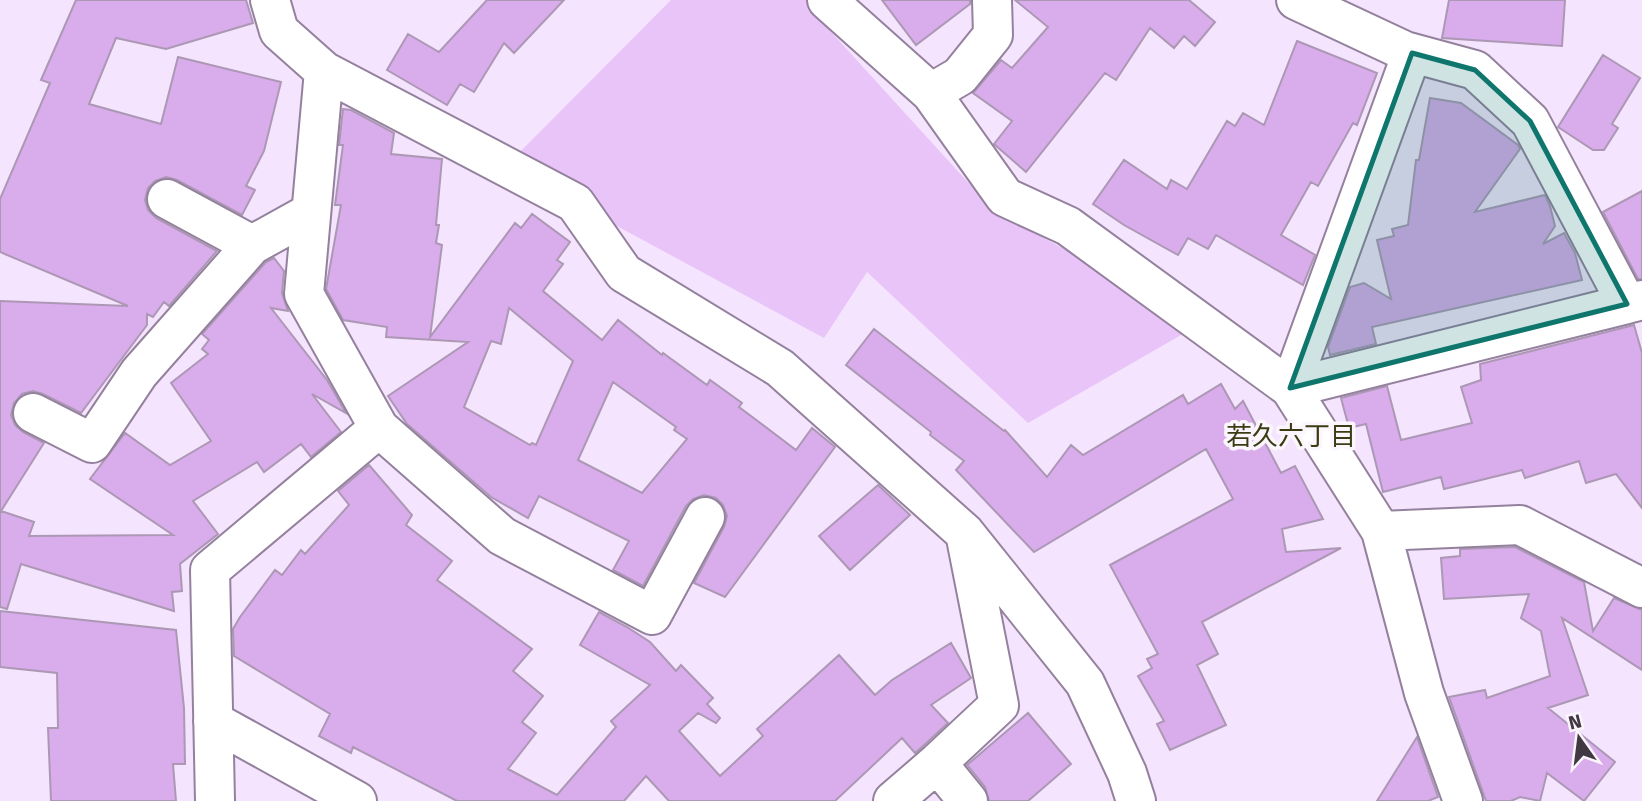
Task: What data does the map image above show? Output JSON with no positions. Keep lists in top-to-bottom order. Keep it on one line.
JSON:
{"districts":["若久六丁目"],"north":"top"}
